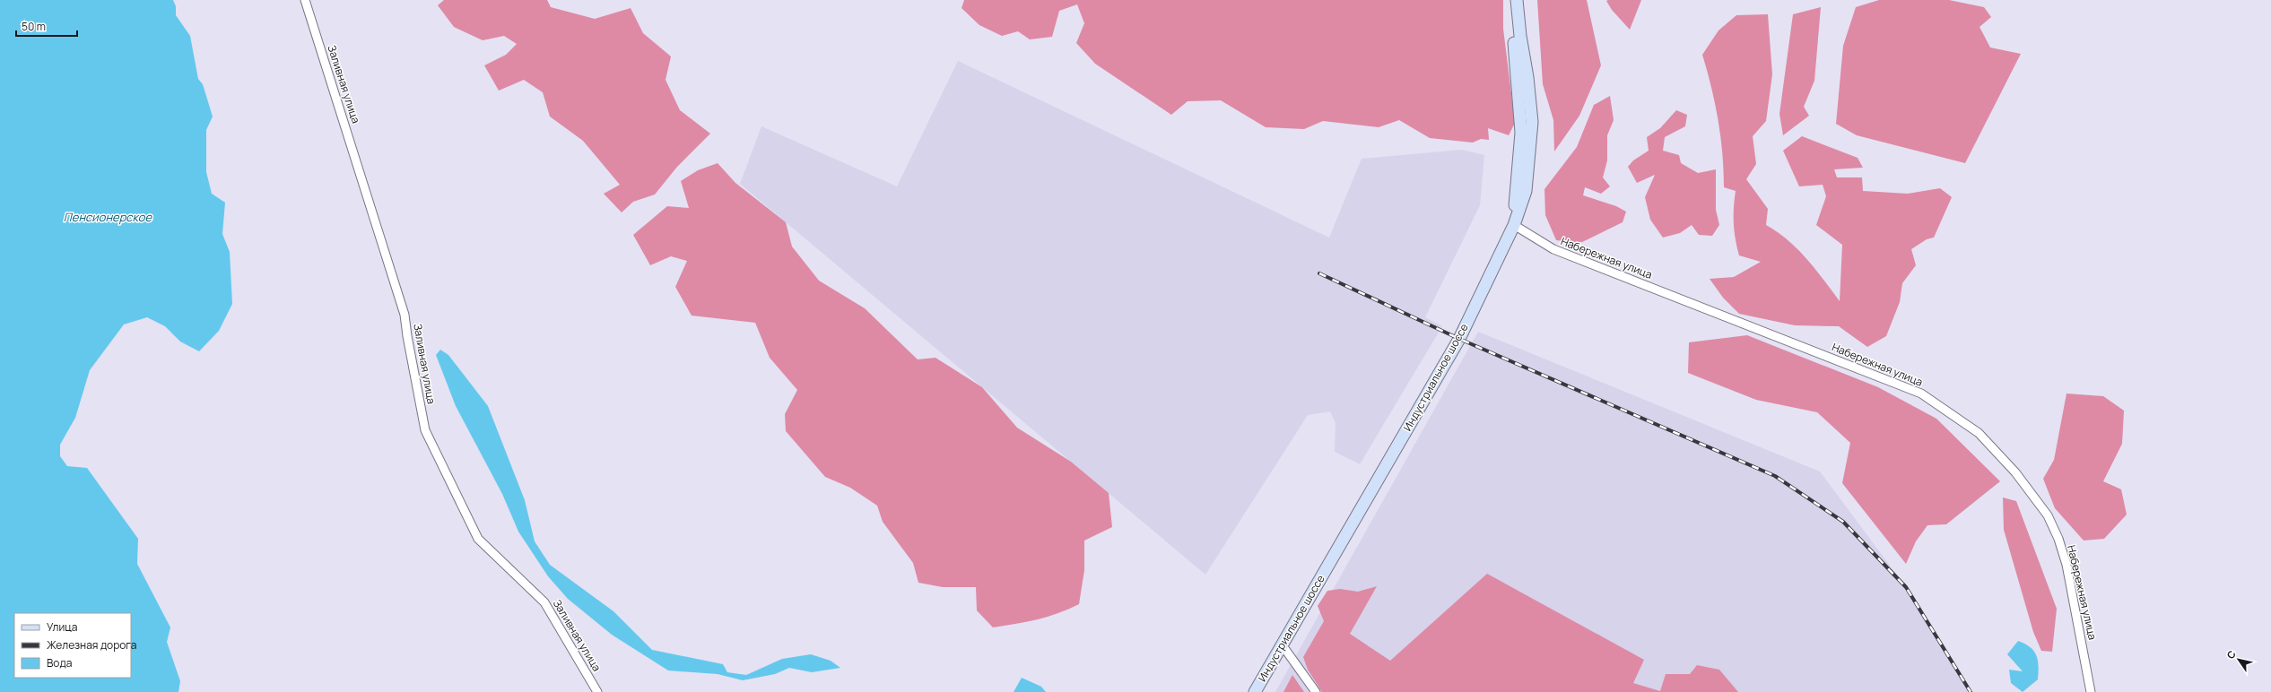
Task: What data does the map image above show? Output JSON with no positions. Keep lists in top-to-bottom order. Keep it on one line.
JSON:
{"streets":{"main road":["Индустриальное шоссе"],"street":["Заливная улица","Набережная улица"]},"crossings":[["Набережная улица","Индустриальное шоссе"]],"water":["Пенсионерское"],"legend":["Улица","Железная дорога","Вода"],"scale_bar":"50 m","north":"top left"}
